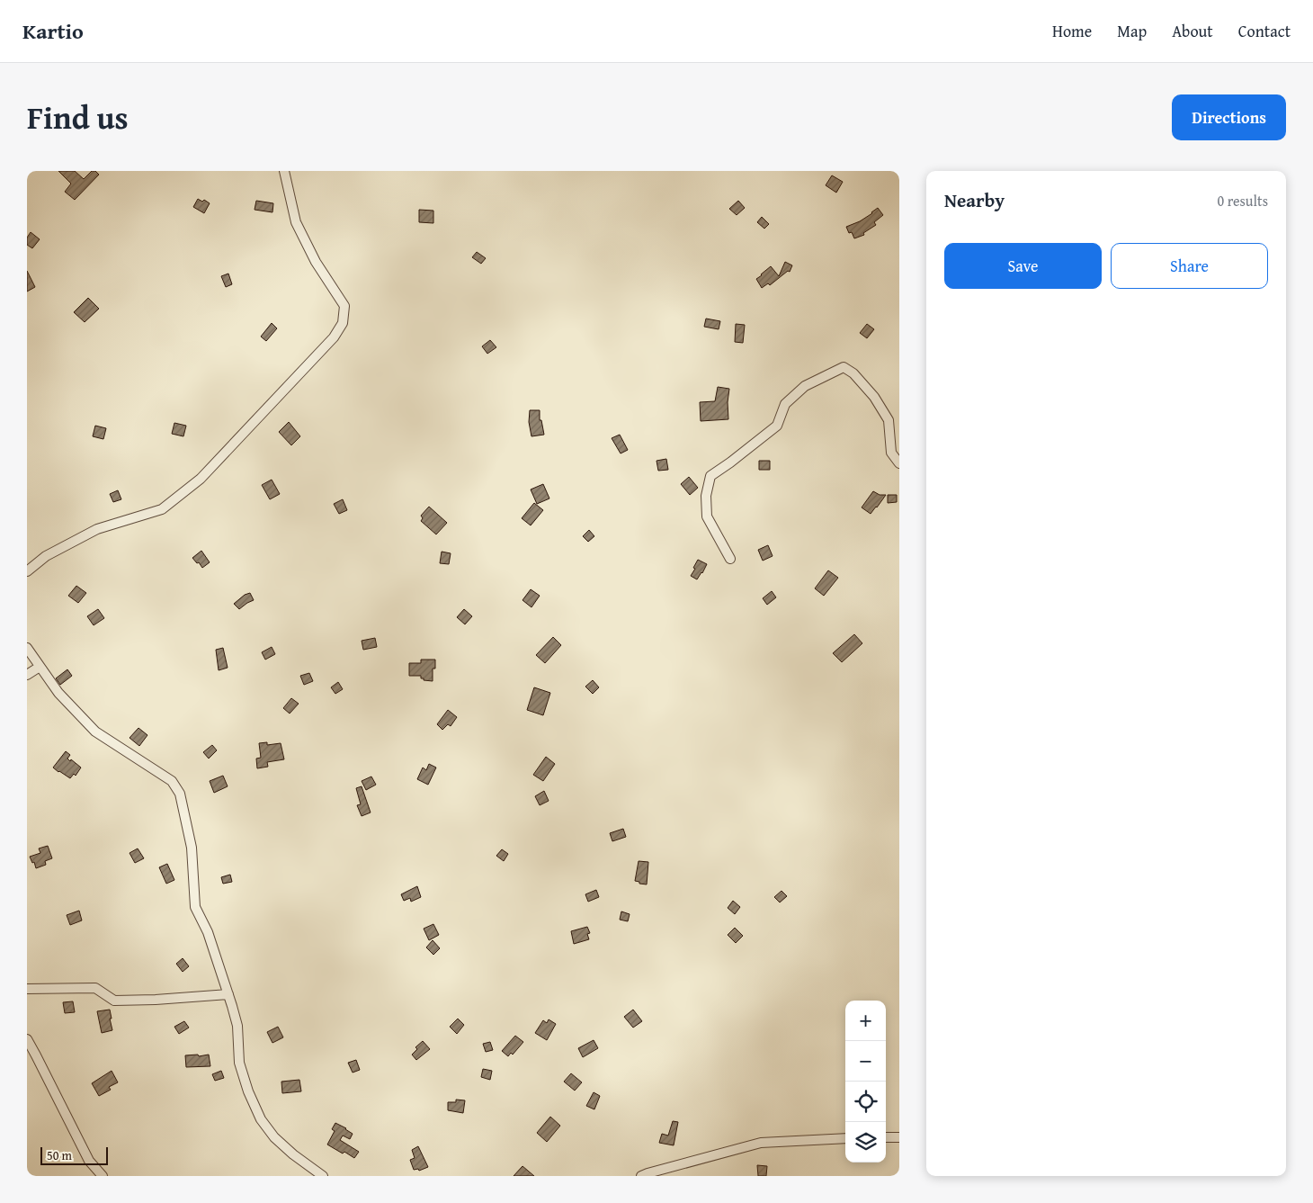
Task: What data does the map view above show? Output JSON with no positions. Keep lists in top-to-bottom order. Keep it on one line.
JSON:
{"scale_bar":"50 m","page":{"header":"Kartio","nav":["Home","Map","About","Contact"],"title":"Find us","buttons":["Directions",["Save","Share"]],"heading":["Nearby","0 results"],"map_buttons":["+","−"],"scale":"50 m"}}
